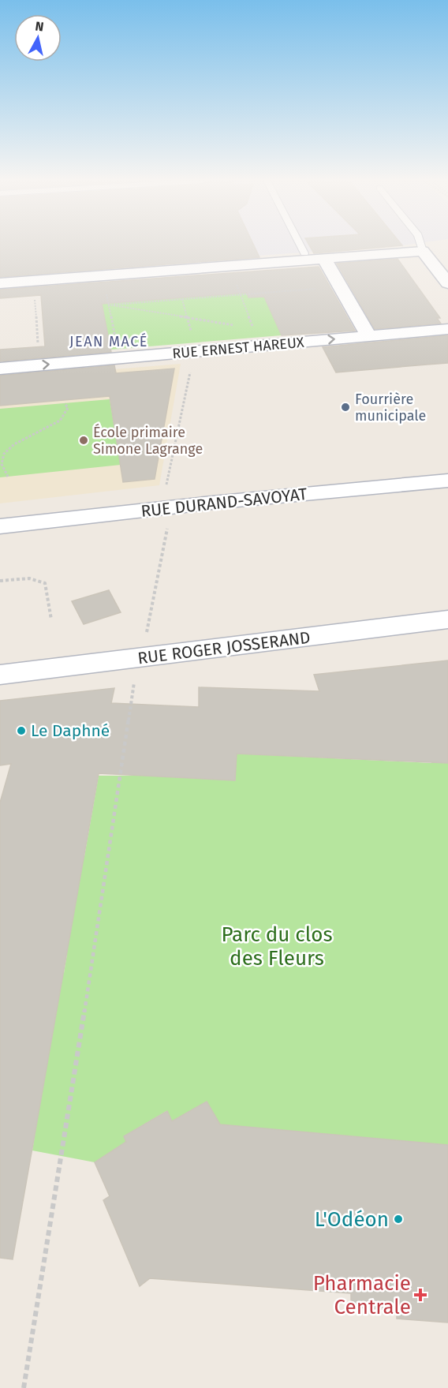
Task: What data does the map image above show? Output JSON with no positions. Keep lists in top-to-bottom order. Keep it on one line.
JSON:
{"streets":{"street":["RUE ERNEST HAREUX","RUE DURAND-SAVOYAT","RUE ROGER JOSSERAND"]},"districts":["JEAN MACÉ"],"parks":["Parc du clos des Fleurs"],"places":{"other":["Fourrière municipale","École primaire Simone Lagrange","Le Daphné","L'Odéon"],"health":["Pharmacie Centrale"]},"north":"top"}
